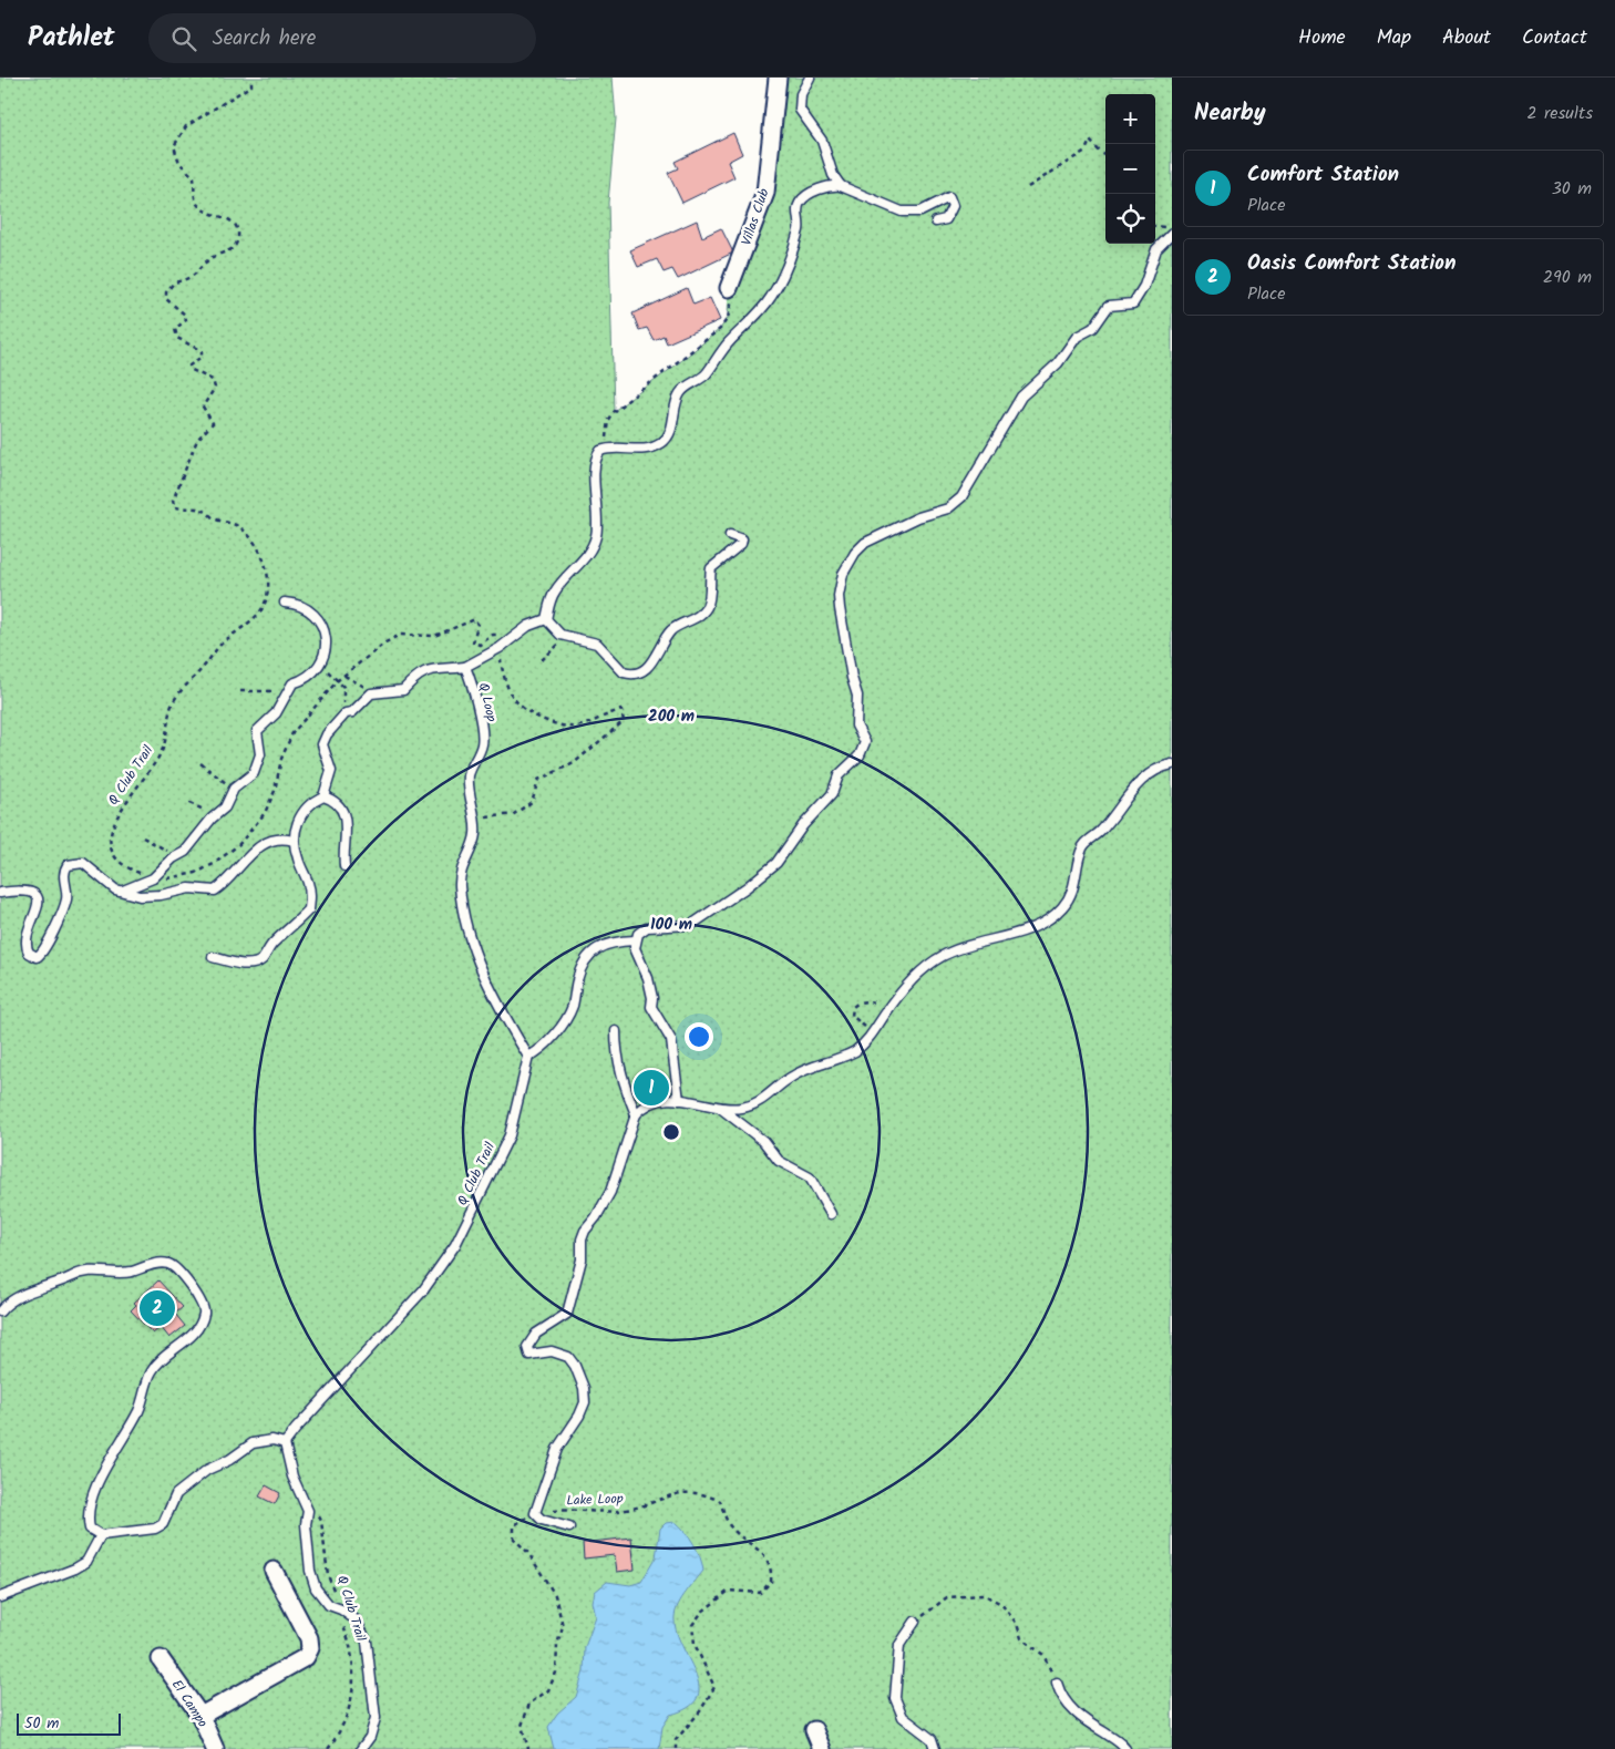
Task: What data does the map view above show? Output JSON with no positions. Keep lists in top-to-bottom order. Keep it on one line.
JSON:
{"streets":{"street":["Villas Club","El Campo"],"lane":["Q Loop","Q Club Trail"],"path":["Lake Loop"]},"crossings":[["Q Loop","Q Club Trail"]],"scale_bar":"50 m","page":{"header":"Pathlet","search":"Search here","nav":["Home","Map","About","Contact"],"heading":["Nearby","2 results"],"map_buttons":["+","−"],"list":[{"mark":"1","name":"Comfort Station","note":"Place","value":"30 m"},{"mark":"2","name":"Oasis Comfort Station","note":"Place","value":"290 m"}],"pins":["1","2"],"scale":"50 m"},"rings":["200 m","100 m"]}
